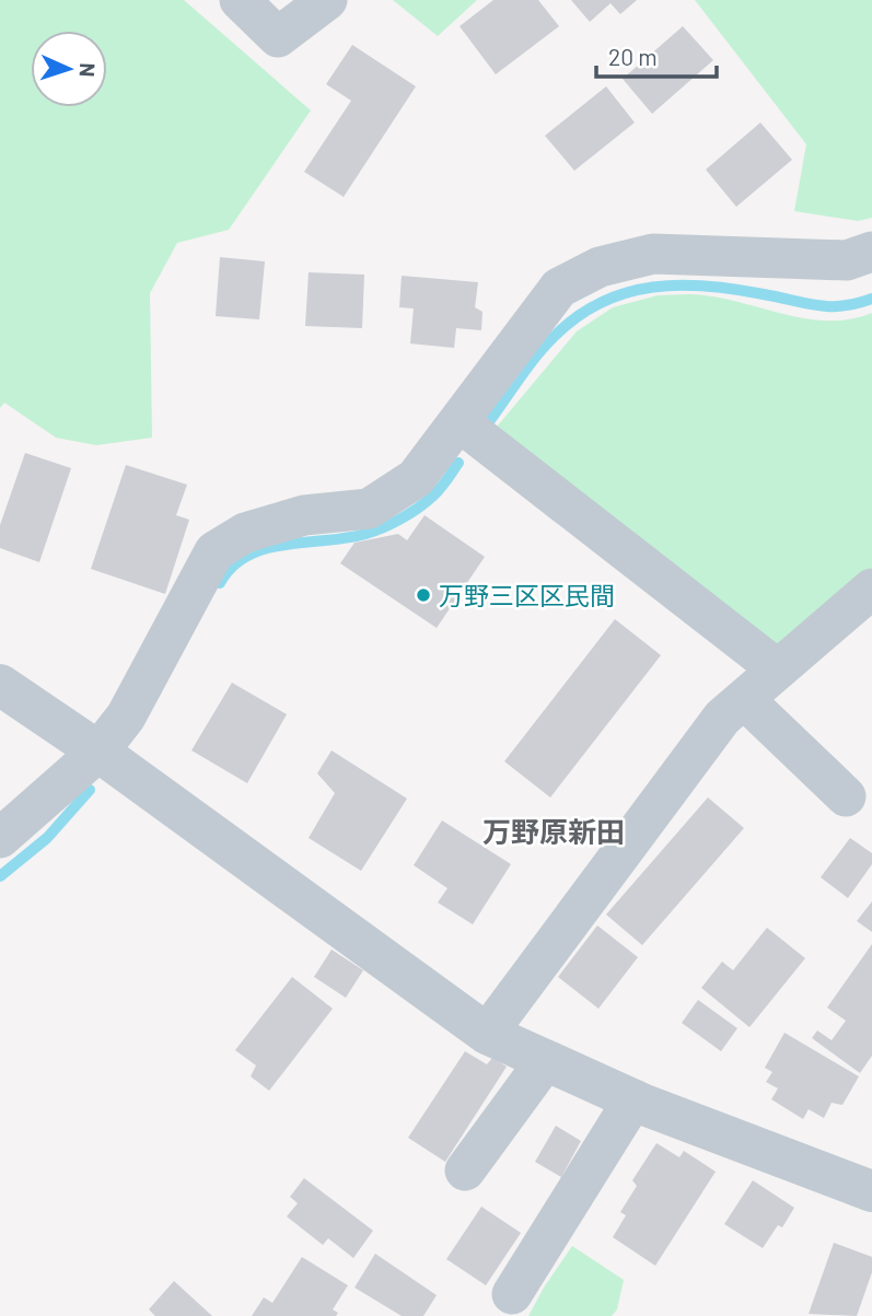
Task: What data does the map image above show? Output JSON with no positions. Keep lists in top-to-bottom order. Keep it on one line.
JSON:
{"districts":["万野原新田"],"places":["万野三区区民間"],"scale_bar":"20 m","north":"right"}
